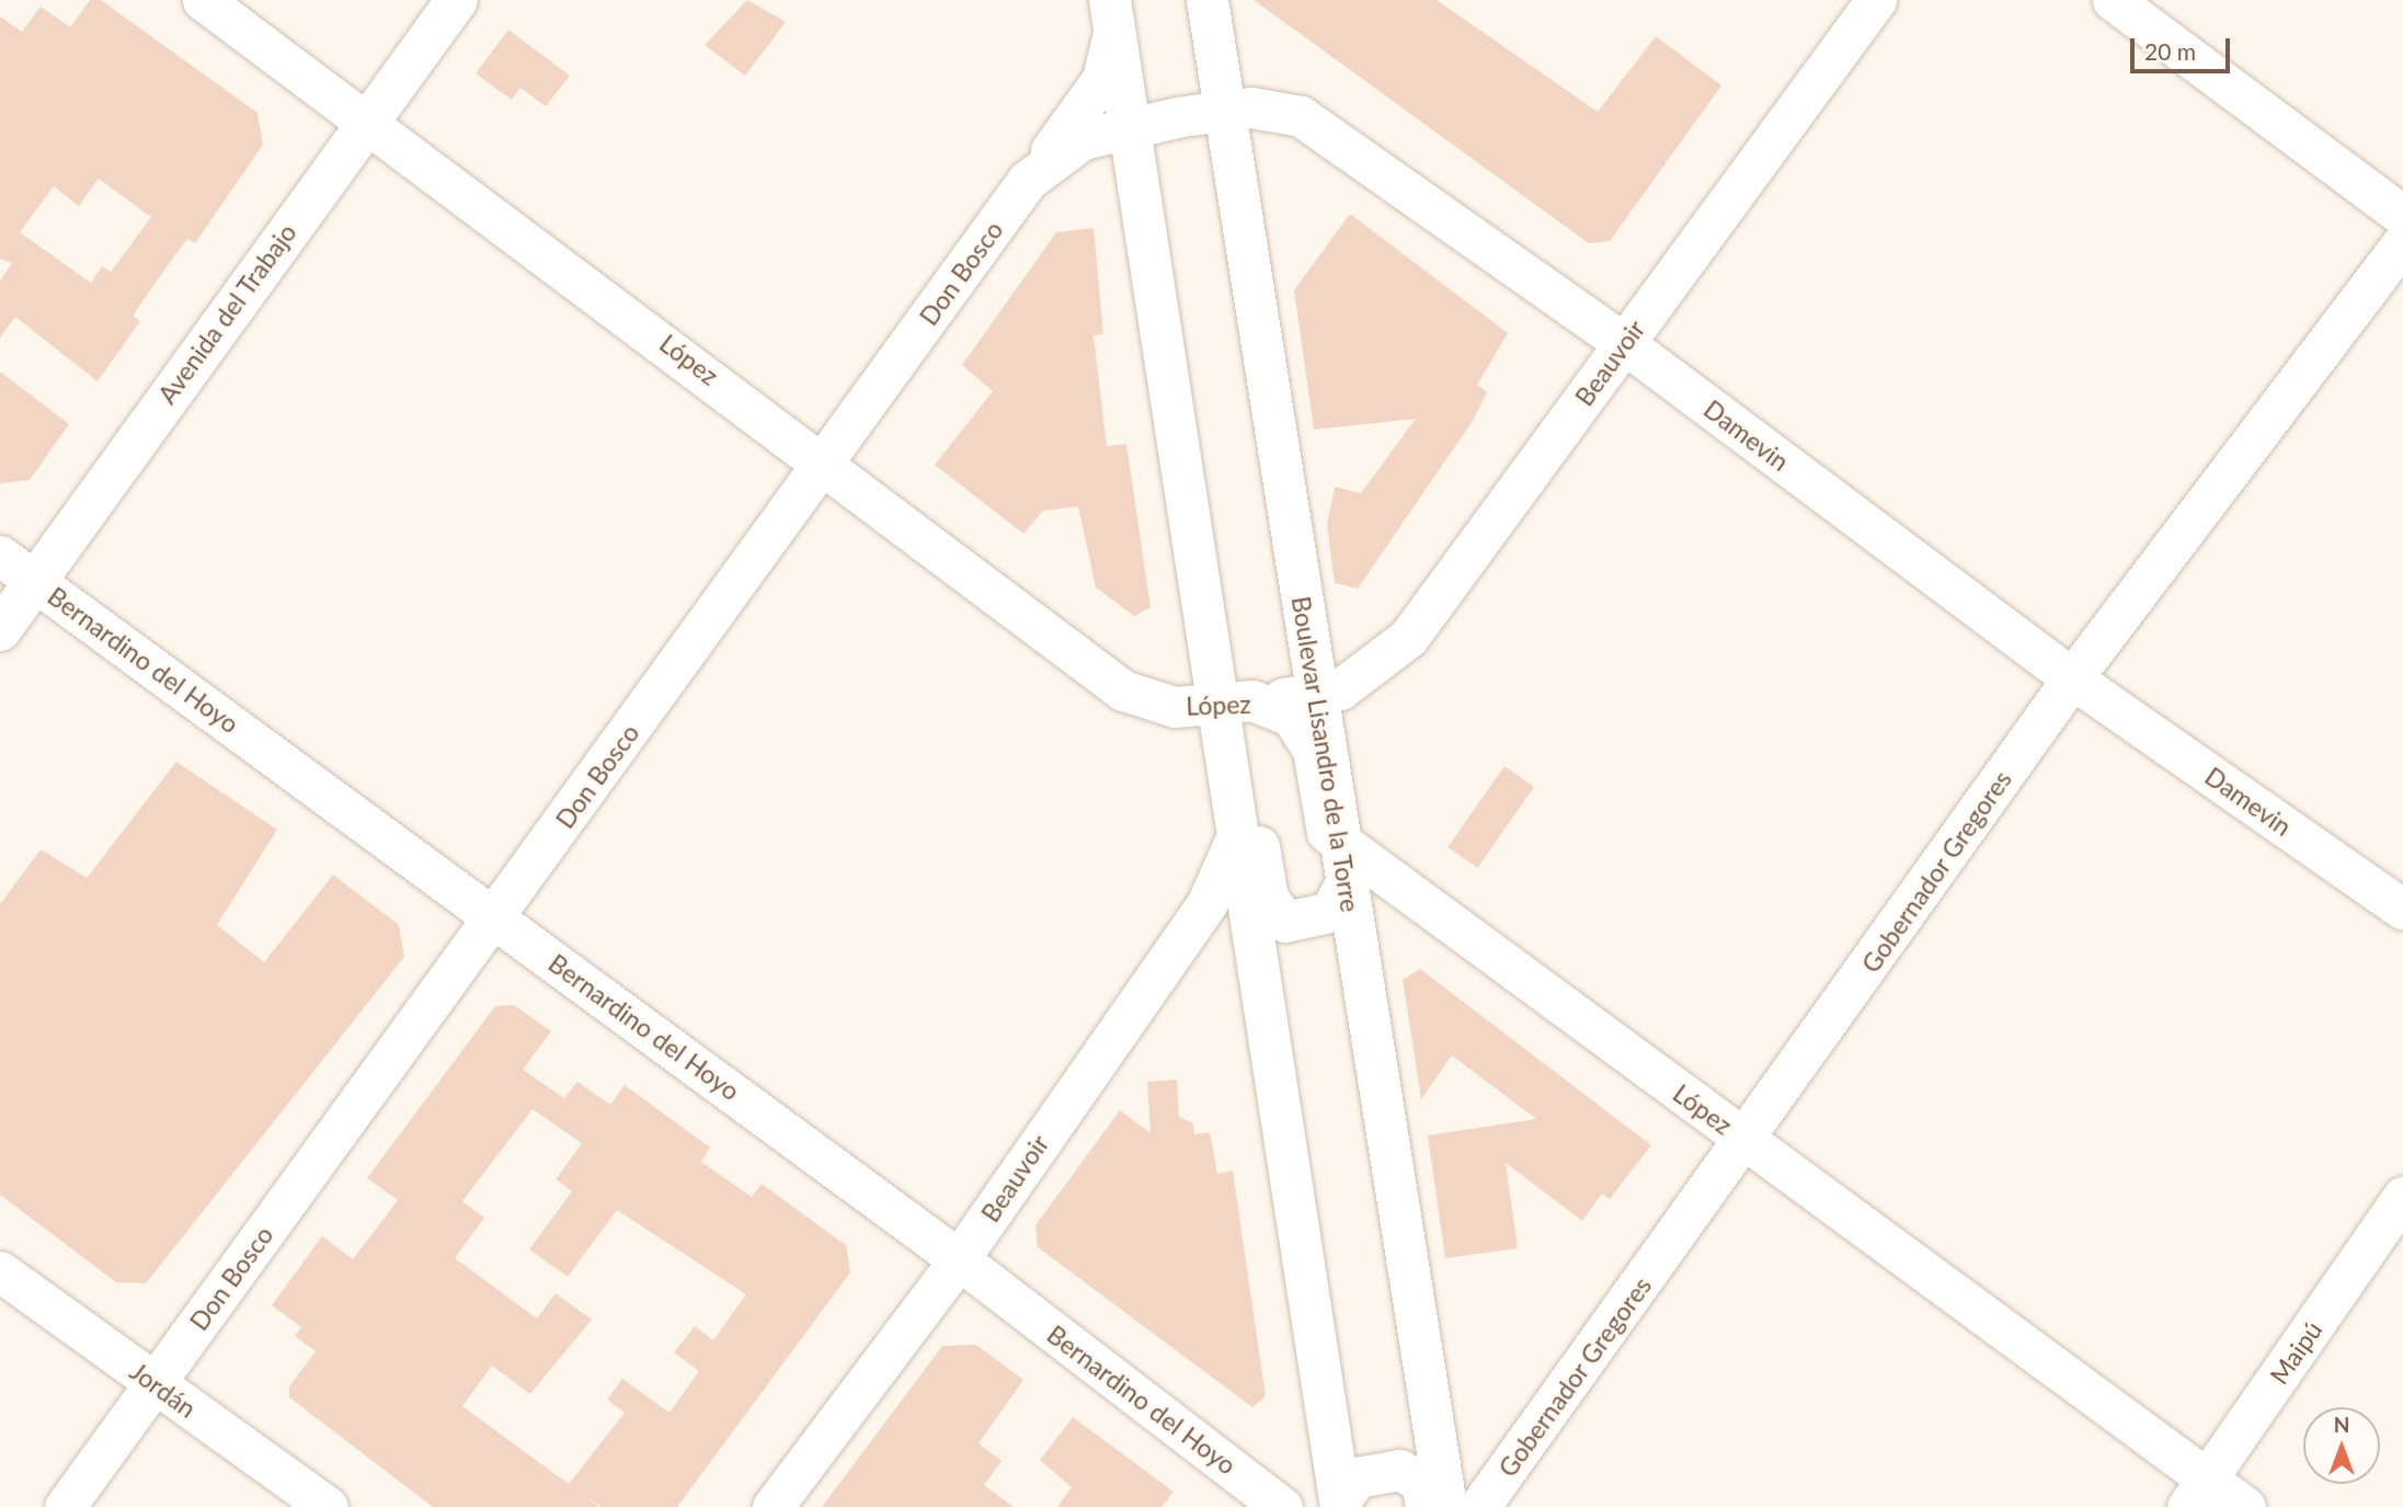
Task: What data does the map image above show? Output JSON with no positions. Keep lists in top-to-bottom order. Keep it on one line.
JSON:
{"streets":{"street":["Don Bosco","Avenida del Trabajo","López","Beauvoir","Damevin","Bernardino del Hoyo","Boulevar Lisandro de la Torre","Gobernador Gregores","Maipú","Jordán"]},"crossings":[["Don Bosco","López"],["Don Bosco","Damevin"],["Don Bosco","Bernardino del Hoyo"],["Don Bosco","Boulevar Lisandro de la Torre"],["Don Bosco","Jordán"],["Avenida del Trabajo","López"],["Avenida del Trabajo","Bernardino del Hoyo"],["López","Beauvoir"],["López","Boulevar Lisandro de la Torre"],["López","Gobernador Gregores"],["López","Maipú"],["Beauvoir","Damevin"],["Beauvoir","Bernardino del Hoyo"],["Beauvoir","Boulevar Lisandro de la Torre"],["Damevin","Boulevar Lisandro de la Torre"],["Damevin","Gobernador Gregores"]],"scale_bar":"20 m","north":"top"}
